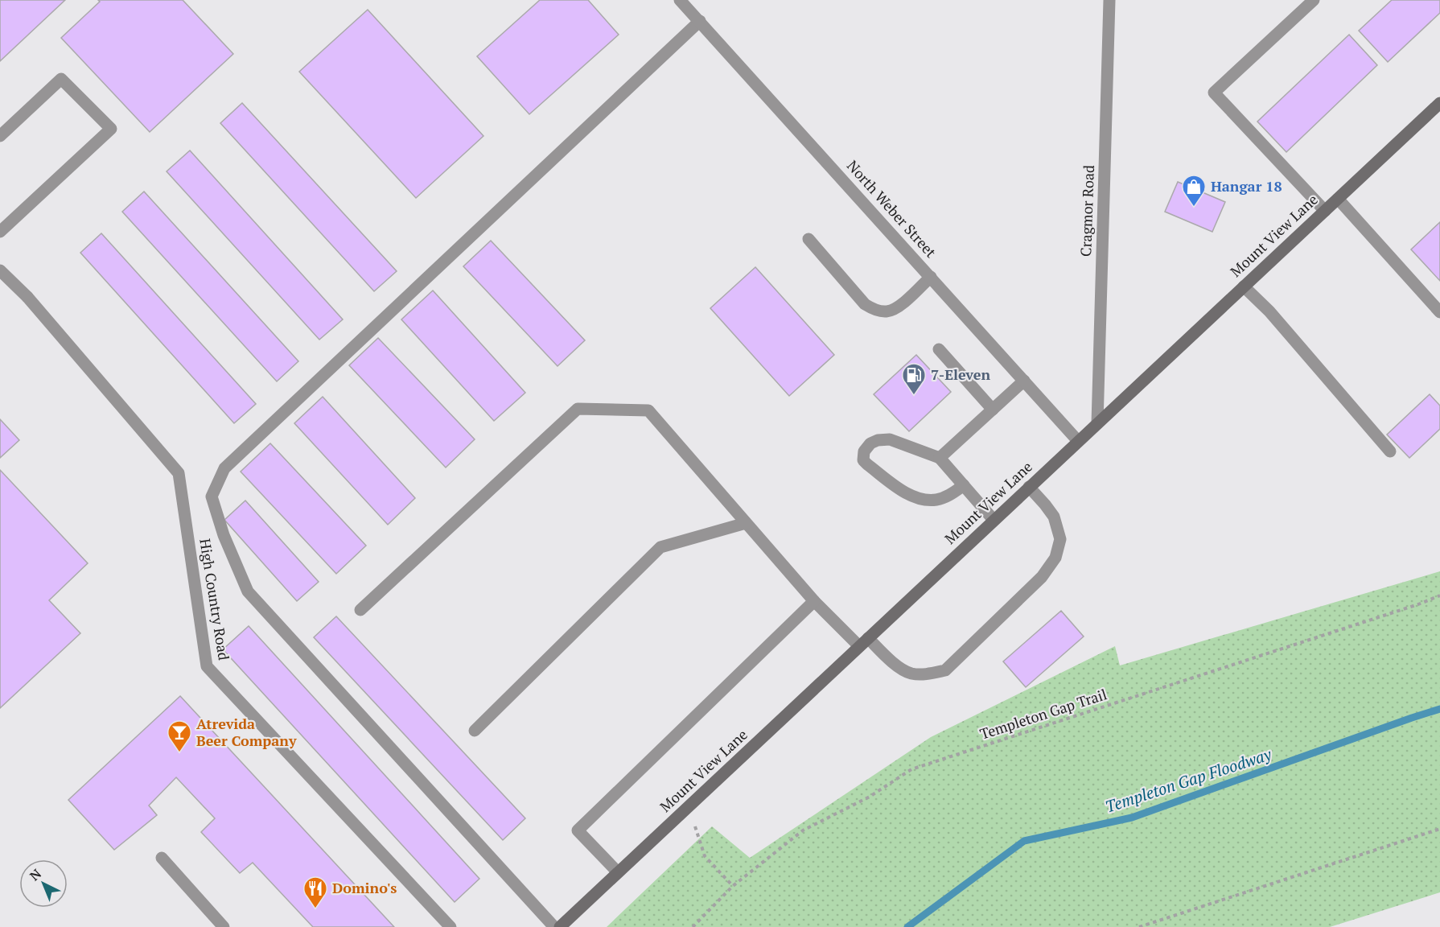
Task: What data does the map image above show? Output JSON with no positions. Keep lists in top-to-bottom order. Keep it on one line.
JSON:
{"streets":{"street":["North Weber Street","Cragmor Road","Mount View Lane","High Country Road"],"path":["Templeton Gap Trail"]},"crossings":[["North Weber Street","Mount View Lane"],["Cragmor Road","Mount View Lane"]],"water":["Templeton Gap Floodway"],"places":{"shop":["Hangar 18"],"fuel station":["7-Eleven"],"bar":["Atrevida Beer Company"],"restaurant":["Domino's"]},"north":"top left"}
